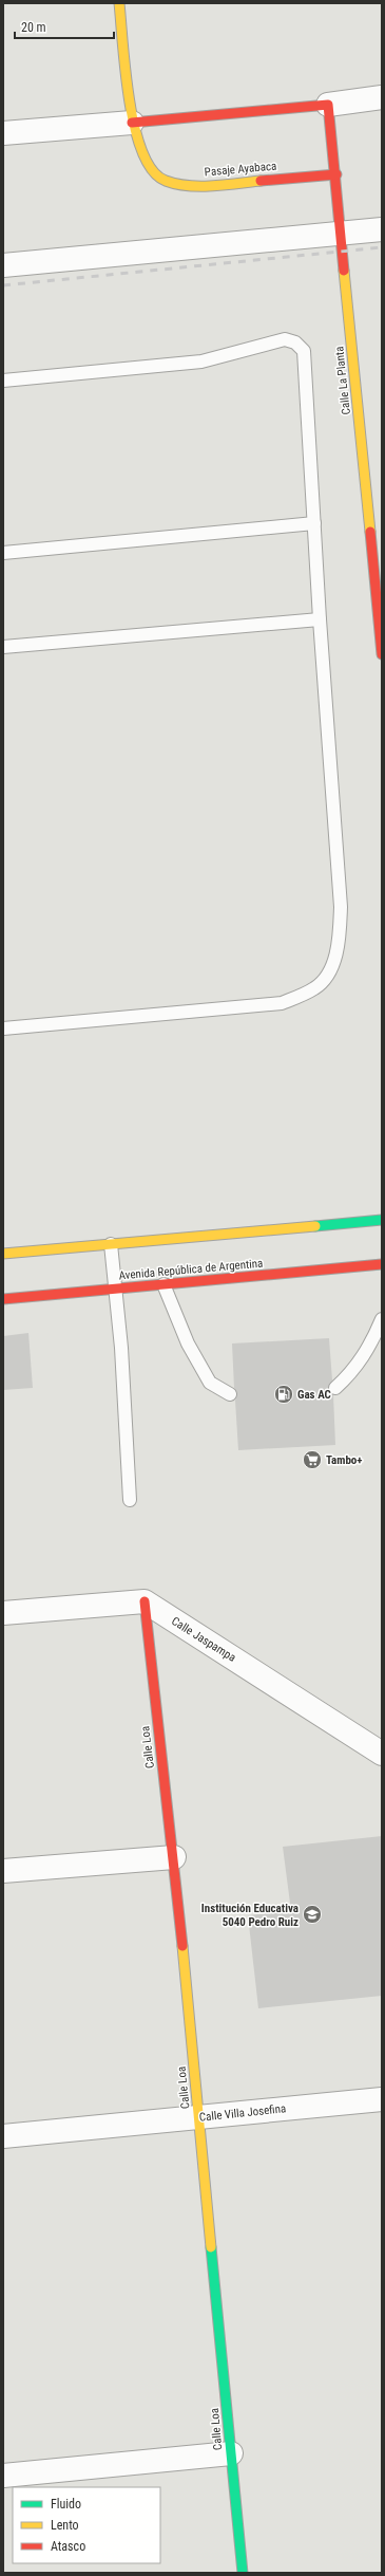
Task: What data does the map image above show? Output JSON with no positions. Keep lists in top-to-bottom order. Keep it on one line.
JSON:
{"streets":{"street":["Pasaje Ayabaca","Calle La Planta","Avenida República de Argentina","Calle Jaspampa","Calle Loa","Calle Villa Josefina"]},"crossings":[["Pasaje Ayabaca","Calle La Planta"],["Calle Jaspampa","Calle Loa"],["Calle Loa","Calle Villa Josefina"]],"places":{"fuel station":["Gas AC"],"supermarket":["Tambo+"],"school or university":["Institución Educativa 5040 Pedro Ruiz"]},"legend":["Fluido","Lento","Atasco"],"scale_bar":"20 m"}
